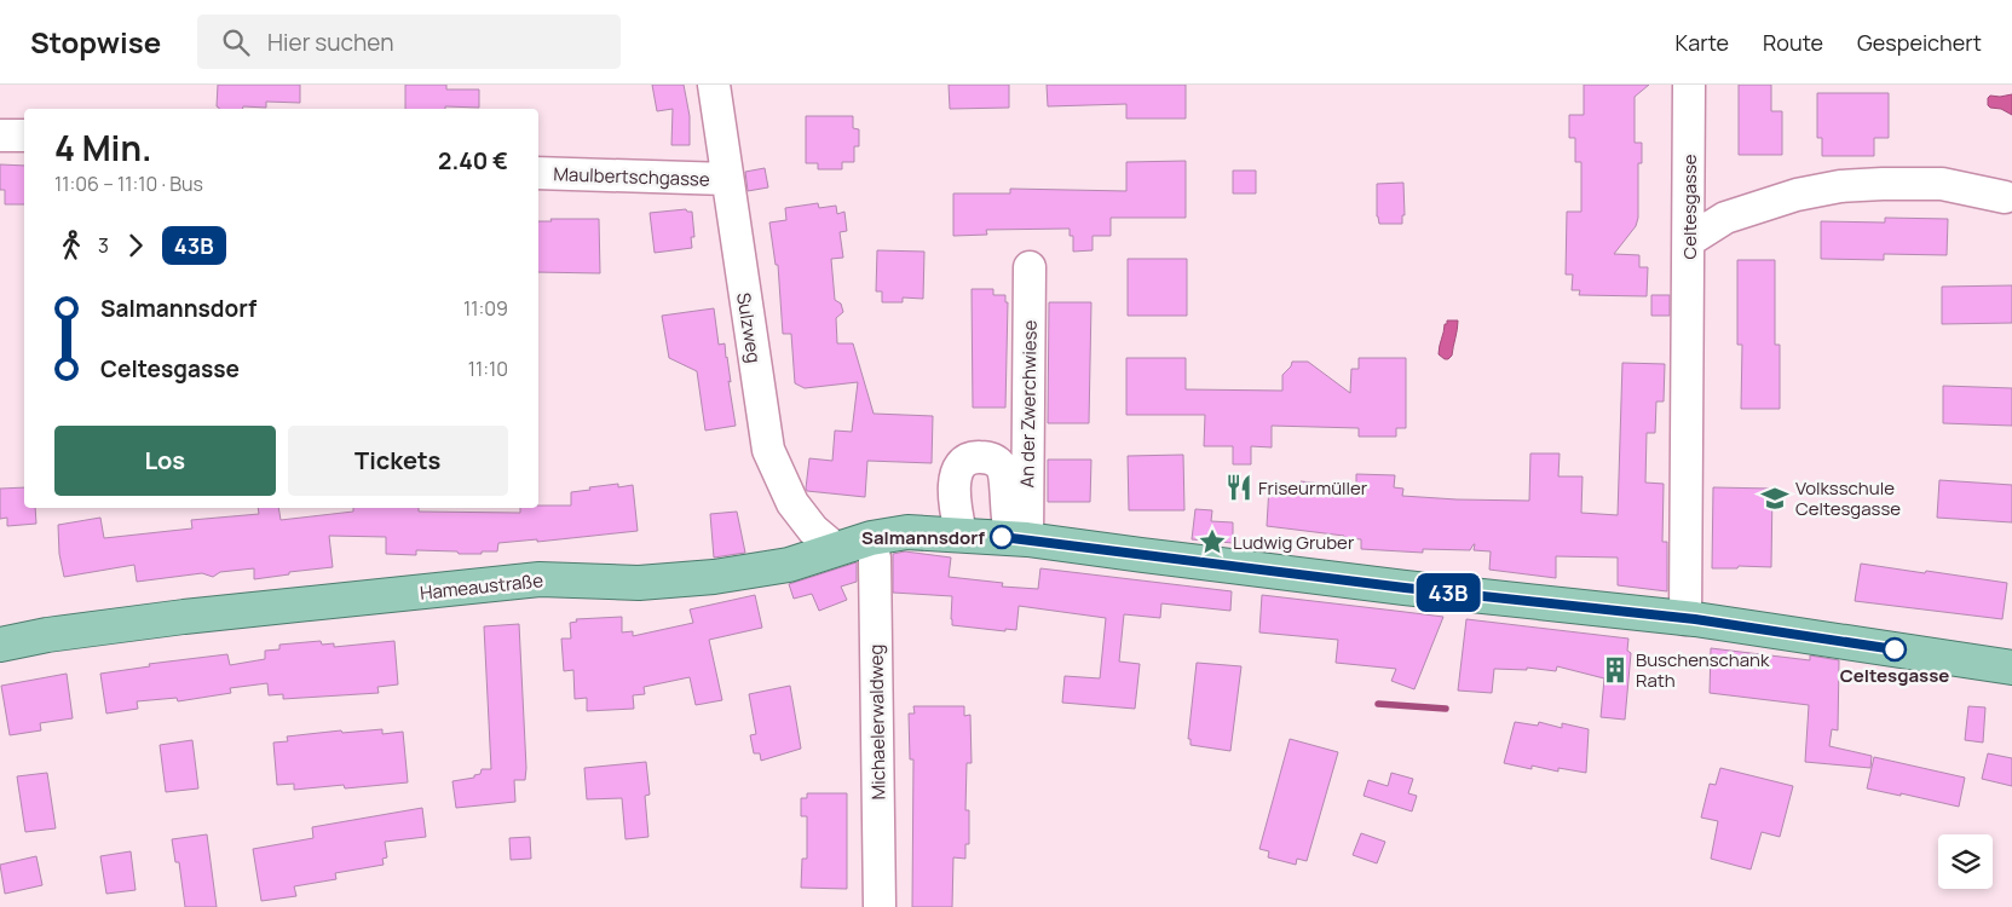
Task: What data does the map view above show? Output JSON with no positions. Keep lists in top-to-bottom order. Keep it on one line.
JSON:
{"streets":{"main road":["Hameaustraße"],"street":["Maulbertschgasse","Celtesgasse","Sulzweg","An der Zwerchwiese","Michaelerwaldweg"]},"crossings":[["Maulbertschgasse","Sulzweg"],["Celtesgasse","Hameaustraße"],["Sulzweg","Hameaustraße"],["An der Zwerchwiese","Hameaustraße"],["Hameaustraße","Michaelerwaldweg"]],"places":{"restaurant":["Friseurmüller"],"school or university":["Volksschule Celtesgasse"],"other":["Salmannsdorf","Celtesgasse"],"place":["Ludwig Gruber"],"building":["Buschenschank Rath"]},"lines":["bus line 43B"],"page":{"header":"Stopwise","search":"Hier suchen","nav":["Karte","Route","Gespeichert"],"on_map":"43B","heading":["4 Min.","11:06 – 11:10 · Bus","2.40 €"],"legs":["3","43B"],"list":[{"name":"Salmannsdorf","value":"11:09"},{"name":"Celtesgasse","value":"11:10"}],"buttons":["Los","Tickets"]}}
